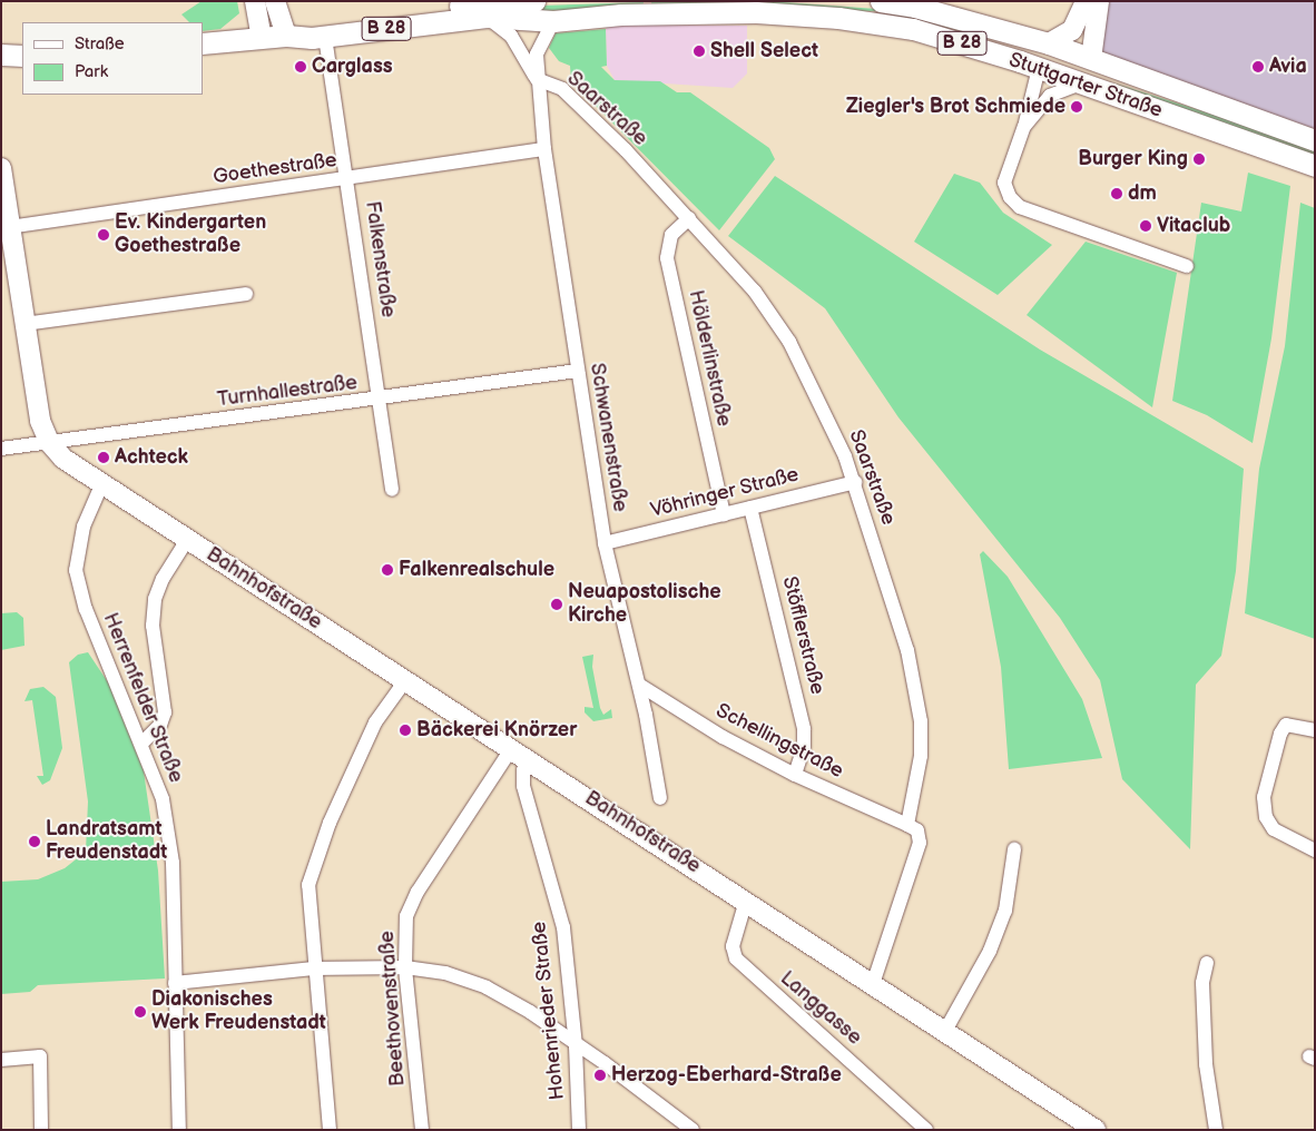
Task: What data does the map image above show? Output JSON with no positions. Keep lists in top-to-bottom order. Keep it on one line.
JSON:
{"streets":{"main road":["B 28","Stuttgarter Straße"],"street":["Saarstraße","Goethestraße","Falkenstraße","Hölderlinstraße","Turnhallestraße","Schwanenstraße","Vöhringer Straße","Bahnhofstraße","Stöfflerstraße","Herrenfelder Straße","Schellingstraße","Beethovenstraße","Langgasse","Hohenrieder Straße"]},"crossings":[["B 28","Stuttgarter Straße"],["B 28","Schwanenstraße"],["Stuttgarter Straße","Falkenstraße"],["Stuttgarter Straße","Schwanenstraße"],["Saarstraße","Hölderlinstraße"],["Saarstraße","Schwanenstraße"],["Saarstraße","Vöhringer Straße"],["Saarstraße","Schellingstraße"],["Goethestraße","Falkenstraße"],["Goethestraße","Schwanenstraße"],["Goethestraße","Bahnhofstraße"],["Falkenstraße","Turnhallestraße"],["Hölderlinstraße","Vöhringer Straße"],["Turnhallestraße","Schwanenstraße"],["Turnhallestraße","Bahnhofstraße"],["Schwanenstraße","Vöhringer Straße"],["Schwanenstraße","Schellingstraße"],["Vöhringer Straße","Stöfflerstraße"],["Bahnhofstraße","Herrenfelder Straße"],["Bahnhofstraße","Beethovenstraße"],["Bahnhofstraße","Langgasse"],["Bahnhofstraße","Hohenrieder Straße"],["Stöfflerstraße","Schellingstraße"]],"places":["Shell Select","Carglass","Avia","Ziegler's Brot Schmiede","Burger King","dm","Vitaclub","Ev. Kindergarten Goethestraße","Achteck","Falkenrealschule","Neuapostolische Kirche","Bäckerei Knörzer","Landratsamt Freudenstadt","Diakonisches Werk Freudenstadt","Herzog-Eberhard-Straße"],"legend":["Straße","Park"]}
